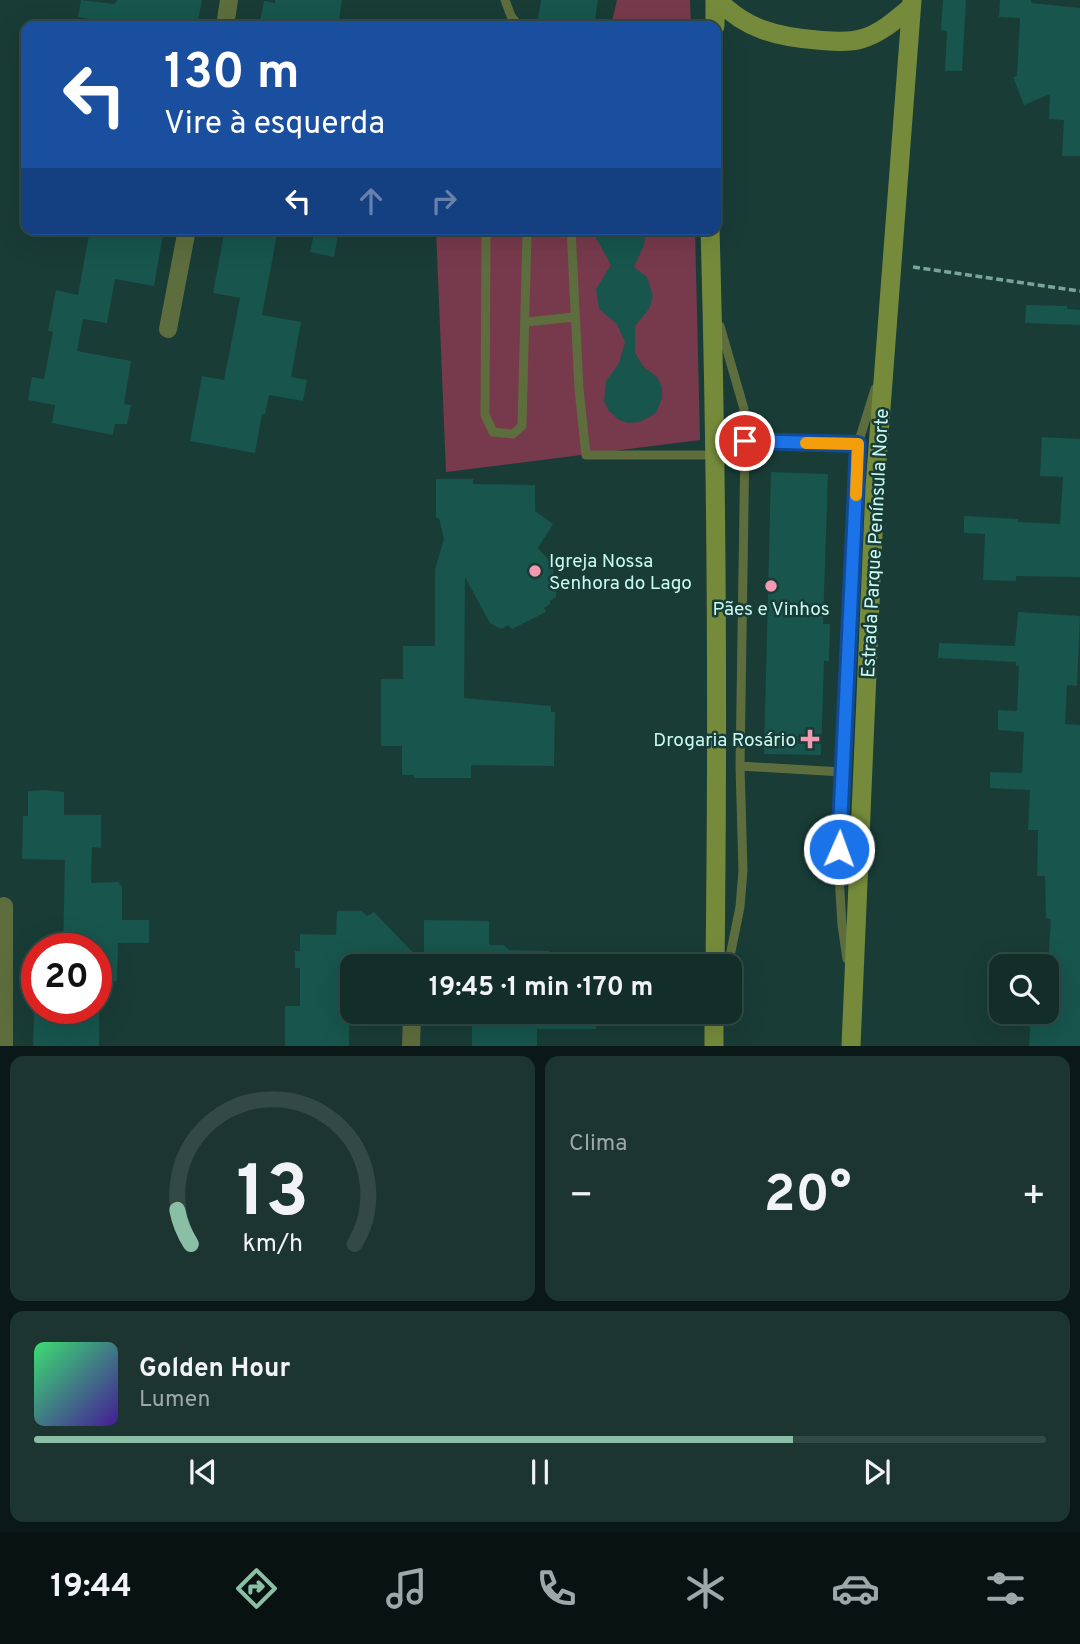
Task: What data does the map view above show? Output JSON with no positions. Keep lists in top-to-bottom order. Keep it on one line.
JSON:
{"streets":{"main road":["Estrada Parque Península Norte"]},"places":{"other":["Igreja Nossa Senhora do Lago","Pães e Vinhos"],"health":["Drogaria Rosário"]},"page":{"turn":["130 m","Vire à esquerda"],"limit":"20","trip":"19:45 · 1 min · 170 m","tile":"Clima","heat":["−","20°","+"],"song":["Golden Hour","Lumen"],"tabs":"19:44","gauge":["13","km/h"]}}
